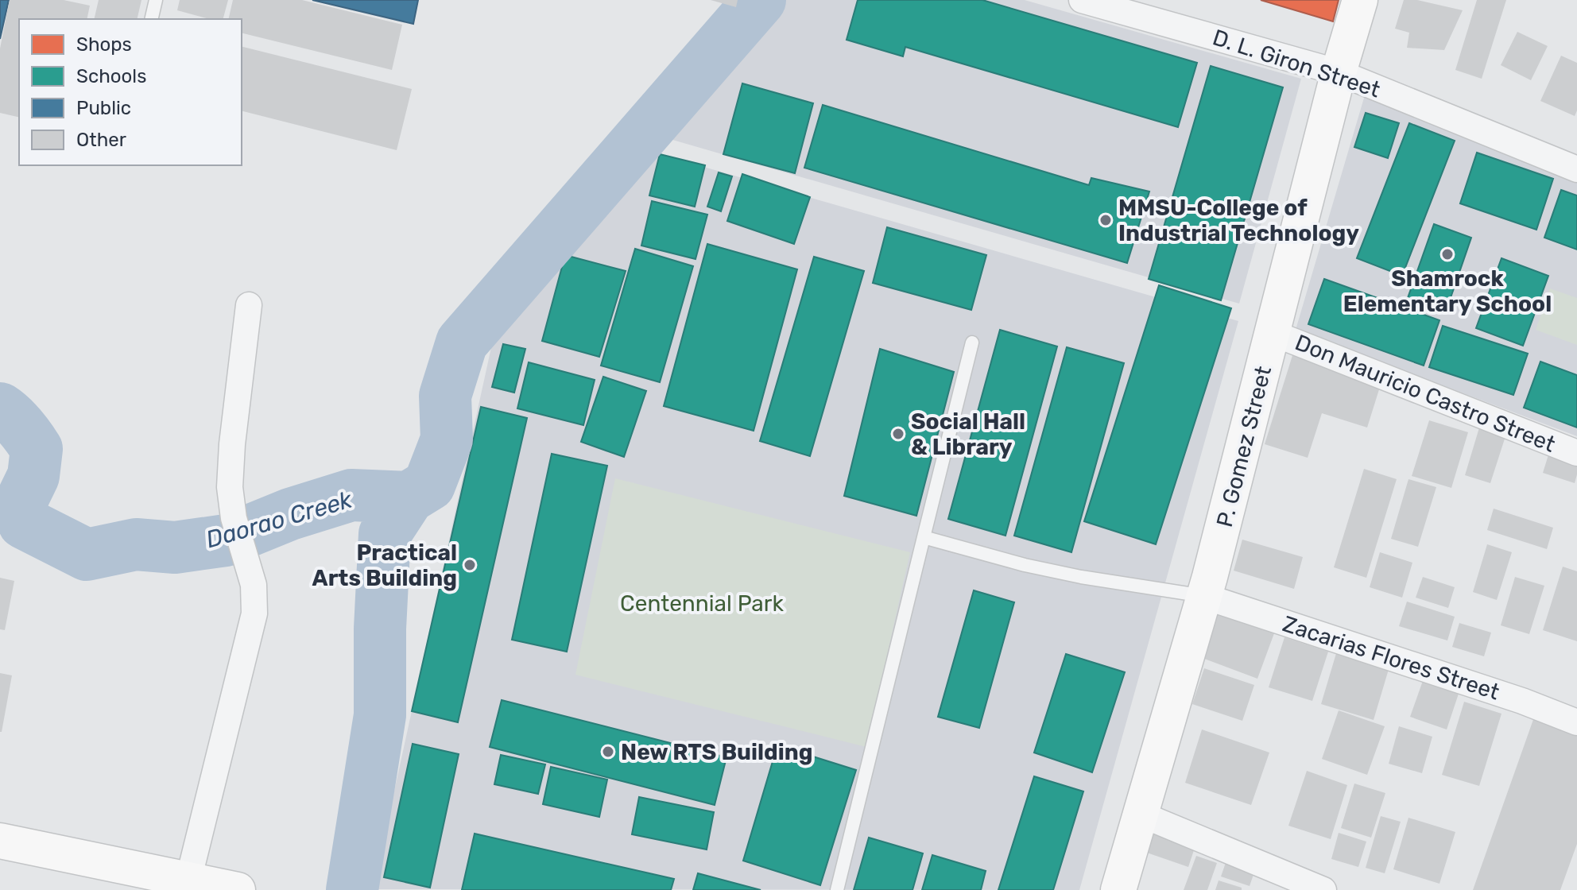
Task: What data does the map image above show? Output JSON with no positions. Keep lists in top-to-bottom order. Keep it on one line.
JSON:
{"streets":{"main road":["P. Gomez Street"],"street":["D. L. Giron Street","Don Mauricio Castro Street","Zacarias Flores Street"]},"crossings":[["D. L. Giron Street","P. Gomez Street"],["Don Mauricio Castro Street","P. Gomez Street"],["P. Gomez Street","Zacarias Flores Street"]],"water":["Daorao Creek"],"parks":["Centennial Park"],"places":["MMSU-College of Industrial Technology","Shamrock Elementary School","Social Hall & Library","Practical Arts Building","New RTS Building"],"legend":["Shops","Schools","Public","Other"]}
